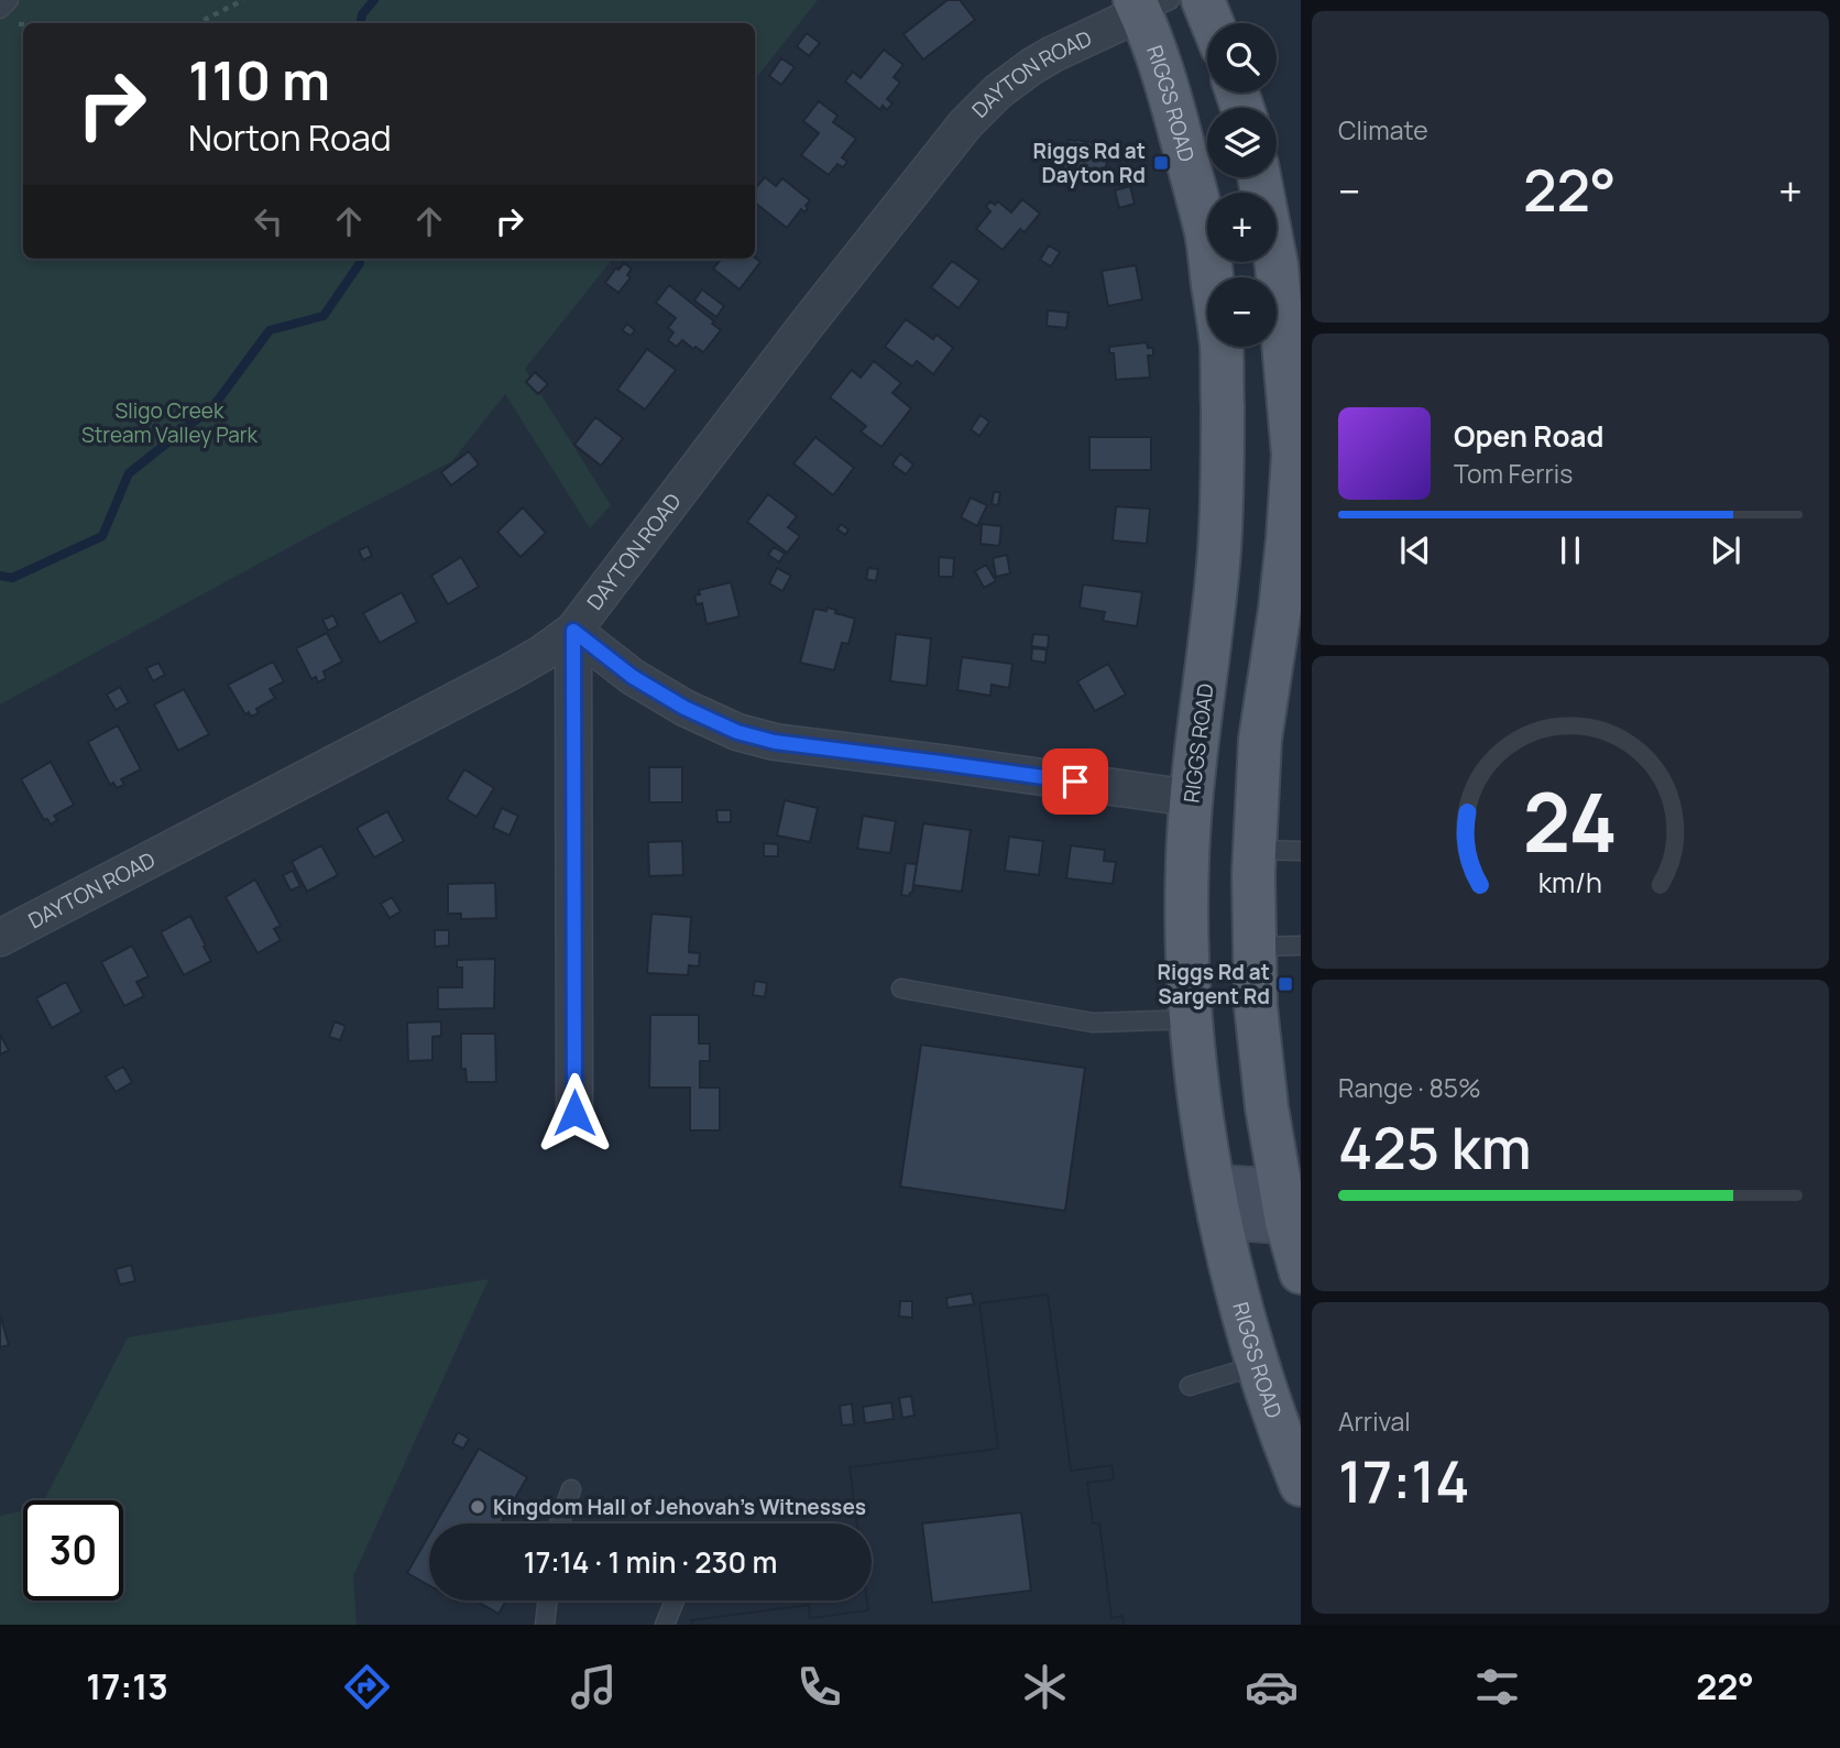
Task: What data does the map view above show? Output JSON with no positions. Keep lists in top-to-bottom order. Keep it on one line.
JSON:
{"streets":{"main road":["RIGGS ROAD"],"street":["DAYTON ROAD"]},"crossings":[["DAYTON ROAD","RIGGS ROAD"]],"parks":["Sligo Creek Stream Valley Park"],"places":{"transit":["Riggs Rd at Dayton Rd","Riggs Rd at Sargent Rd"],"other":["Kingdom Hall of Jehovah’s Witnesses"]},"page":{"tile":["Climate",["Range · 85%","425 km"],["Arrival","17:14"]],"map_buttons":["+","−"],"turn":["110 m","Norton Road"],"heat":["−","22°","+"],"song":["Open Road","Tom Ferris"],"limit":"30","trip":"17:14 · 1 min · 230 m","tabs":["17:13","22°"],"gauge":["24","km/h"]}}
